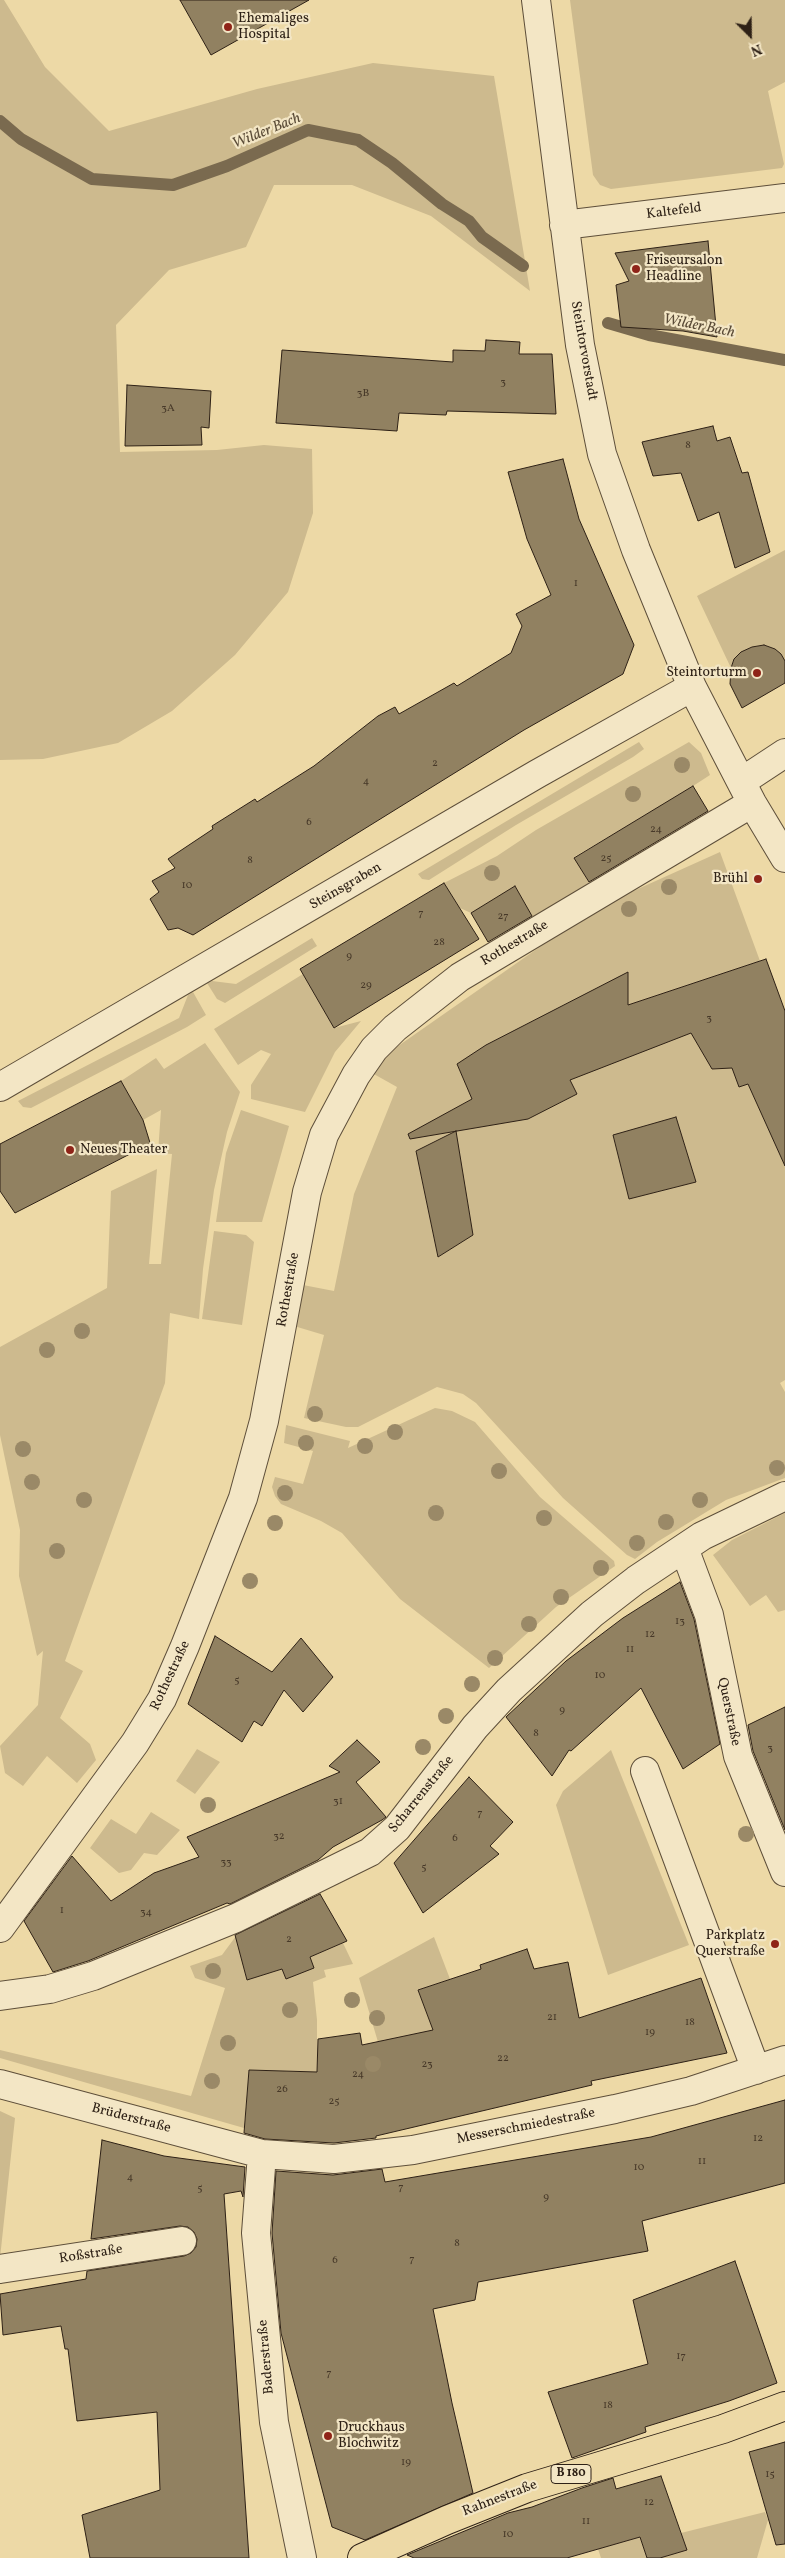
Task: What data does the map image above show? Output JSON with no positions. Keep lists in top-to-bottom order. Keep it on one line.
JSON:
{"streets":{"main road":["B 180","Rahnestraße"],"street":["Kaltefeld","Steintorvorstadt","Steinsgraben","Rothestraße","Querstraße","Scharrenstraße","Brüderstraße","Messerschmiedestraße","Roßstraße","Baderstraße"]},"crossings":[["Kaltefeld","Steintorvorstadt"],["Steintorvorstadt","Steinsgraben"],["Querstraße","Scharrenstraße"],["Brüderstraße","Messerschmiedestraße"],["Brüderstraße","Baderstraße"],["Messerschmiedestraße","Baderstraße"]],"water":["Wilder Bach"],"places":["Ehemaliges Hospital","Friseursalon Headline","Steintorturm","Brühl","Neues Theater","Parkplatz Querstraße","Druckhaus Blochwitz"],"house_numbers":["3","3B","3A","8","1","2","4","6","24","25","8","10","7","27","28","9","29","3","13","12","11","10","5","9","8","3","31","7","32","6","33","5","1","34","2","21","18","19","22","23","24","26","25","12","11","10","4","7","5","9","8","7","6","17","7","18","19","15","12","11","10"],"north":"bottom right"}
